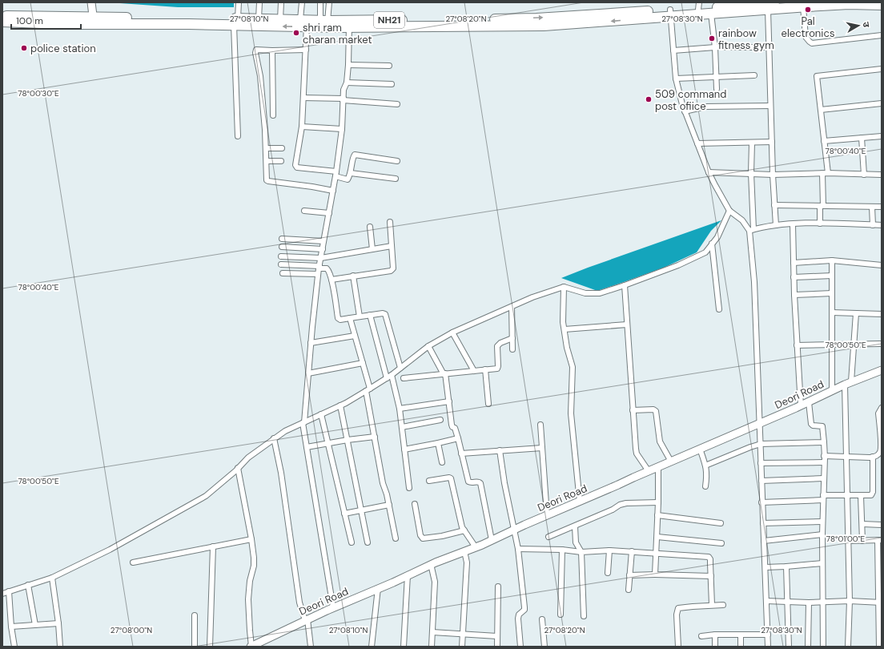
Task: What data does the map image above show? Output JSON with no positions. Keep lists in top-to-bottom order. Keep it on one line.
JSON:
{"streets":{"highway":["NH21"],"street":["Deori Road"]},"places":["Pal electronics","shri ram charan market","rainbow fitness gym","police station","509 command post ofiice"],"scale_bar":"100 m","north":"right","coordinates":["27°08'10\"N","27°08'20\"N","27°08'30\"N","78°00'30\"E","78°00'40\"E","78°00'50\"E","78°01'00\"E","27°08'00\"N"]}
